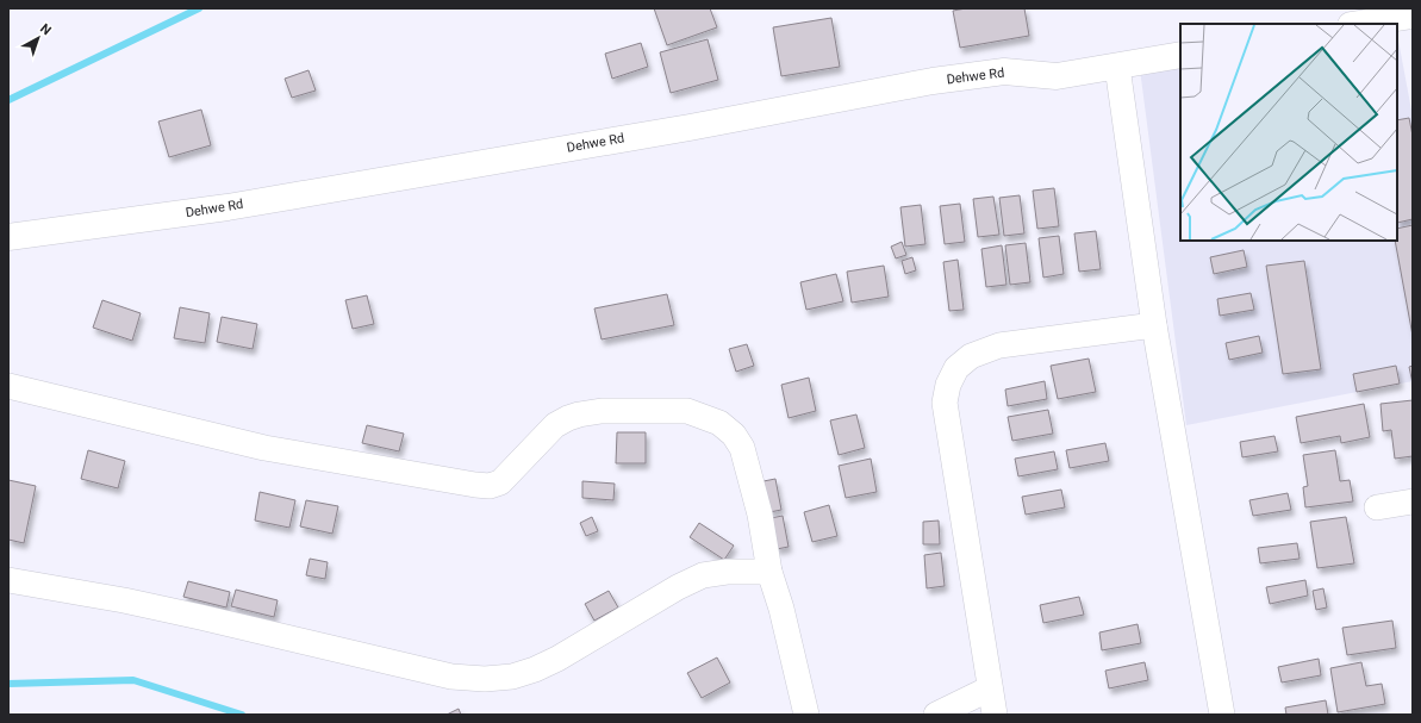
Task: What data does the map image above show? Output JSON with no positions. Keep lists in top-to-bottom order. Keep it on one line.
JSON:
{"streets":{"street":["Dehwe Rd"]},"north":"top right"}
